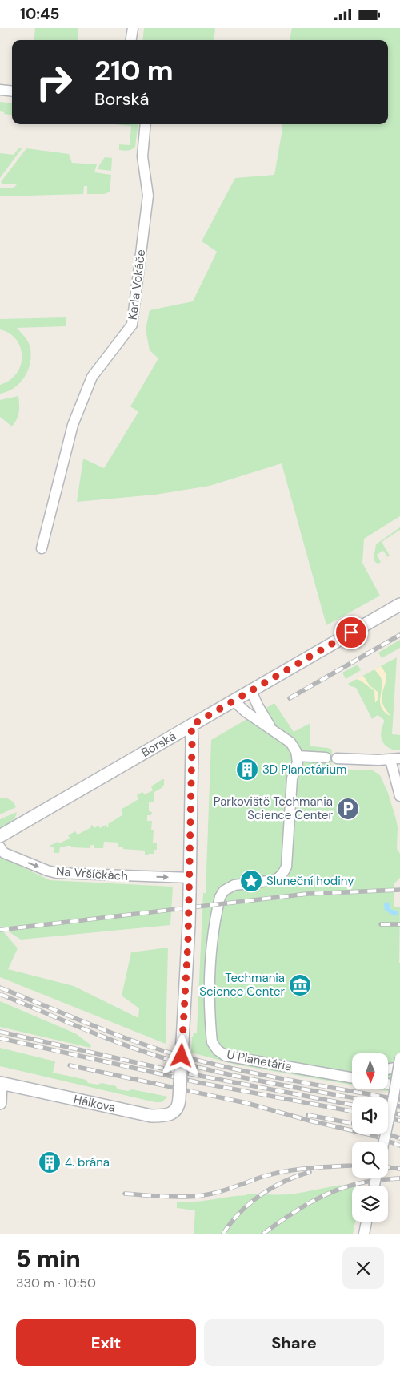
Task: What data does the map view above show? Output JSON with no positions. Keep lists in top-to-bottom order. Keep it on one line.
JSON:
{"streets":{"street":["Karla Vokáče","Borská","Na Vršíčkách","U Planetária","Hálkova"]},"crossings":[["Na Vršíčkách","Hálkova"]],"one_way":["Na Vršíčkách"],"places":{"building":["3D Planetárium","4. brána"],"parking":["Parkoviště Techmania Science Center"],"place":["Sluneční hodiny"],"museum":["Techmania Science Center"]},"north":"bottom","page":{"status":"10:45","turn":["210 m","Borská"],"heading":["5 min","330 m · 10:50"],"buttons":["Exit","Share"]}}
